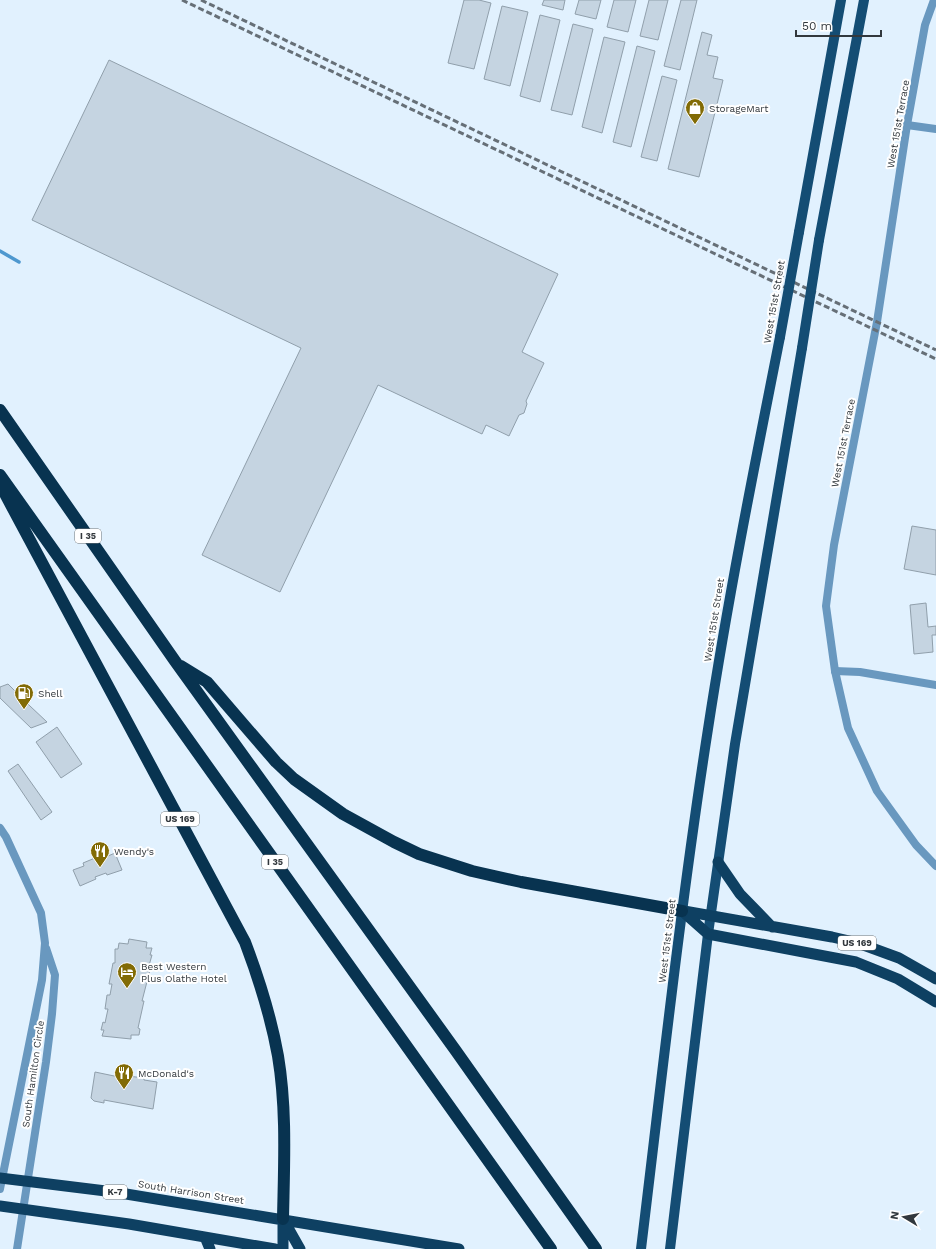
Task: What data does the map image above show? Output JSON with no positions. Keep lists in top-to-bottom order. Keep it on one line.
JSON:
{"streets":{"highway":["I 35","US 169","K-7","South Harrison Street"],"main road":["West 151st Street"],"street":["West 151st Terrace","South Hamilton Circle"]},"crossings":[["West 151st Street","US 169"],["I 35","US 169"],["US 169","K-7"],["US 169","South Harrison Street"],["South Hamilton Circle","South Harrison Street"],["K-7","South Harrison Street"]],"places":{"shop":["StorageMart"],"fuel station":["Shell"],"restaurant":["Wendy's","McDonald's"],"hotel":["Best Western Plus Olathe Hotel"]},"scale_bar":"50 m","north":"left"}
